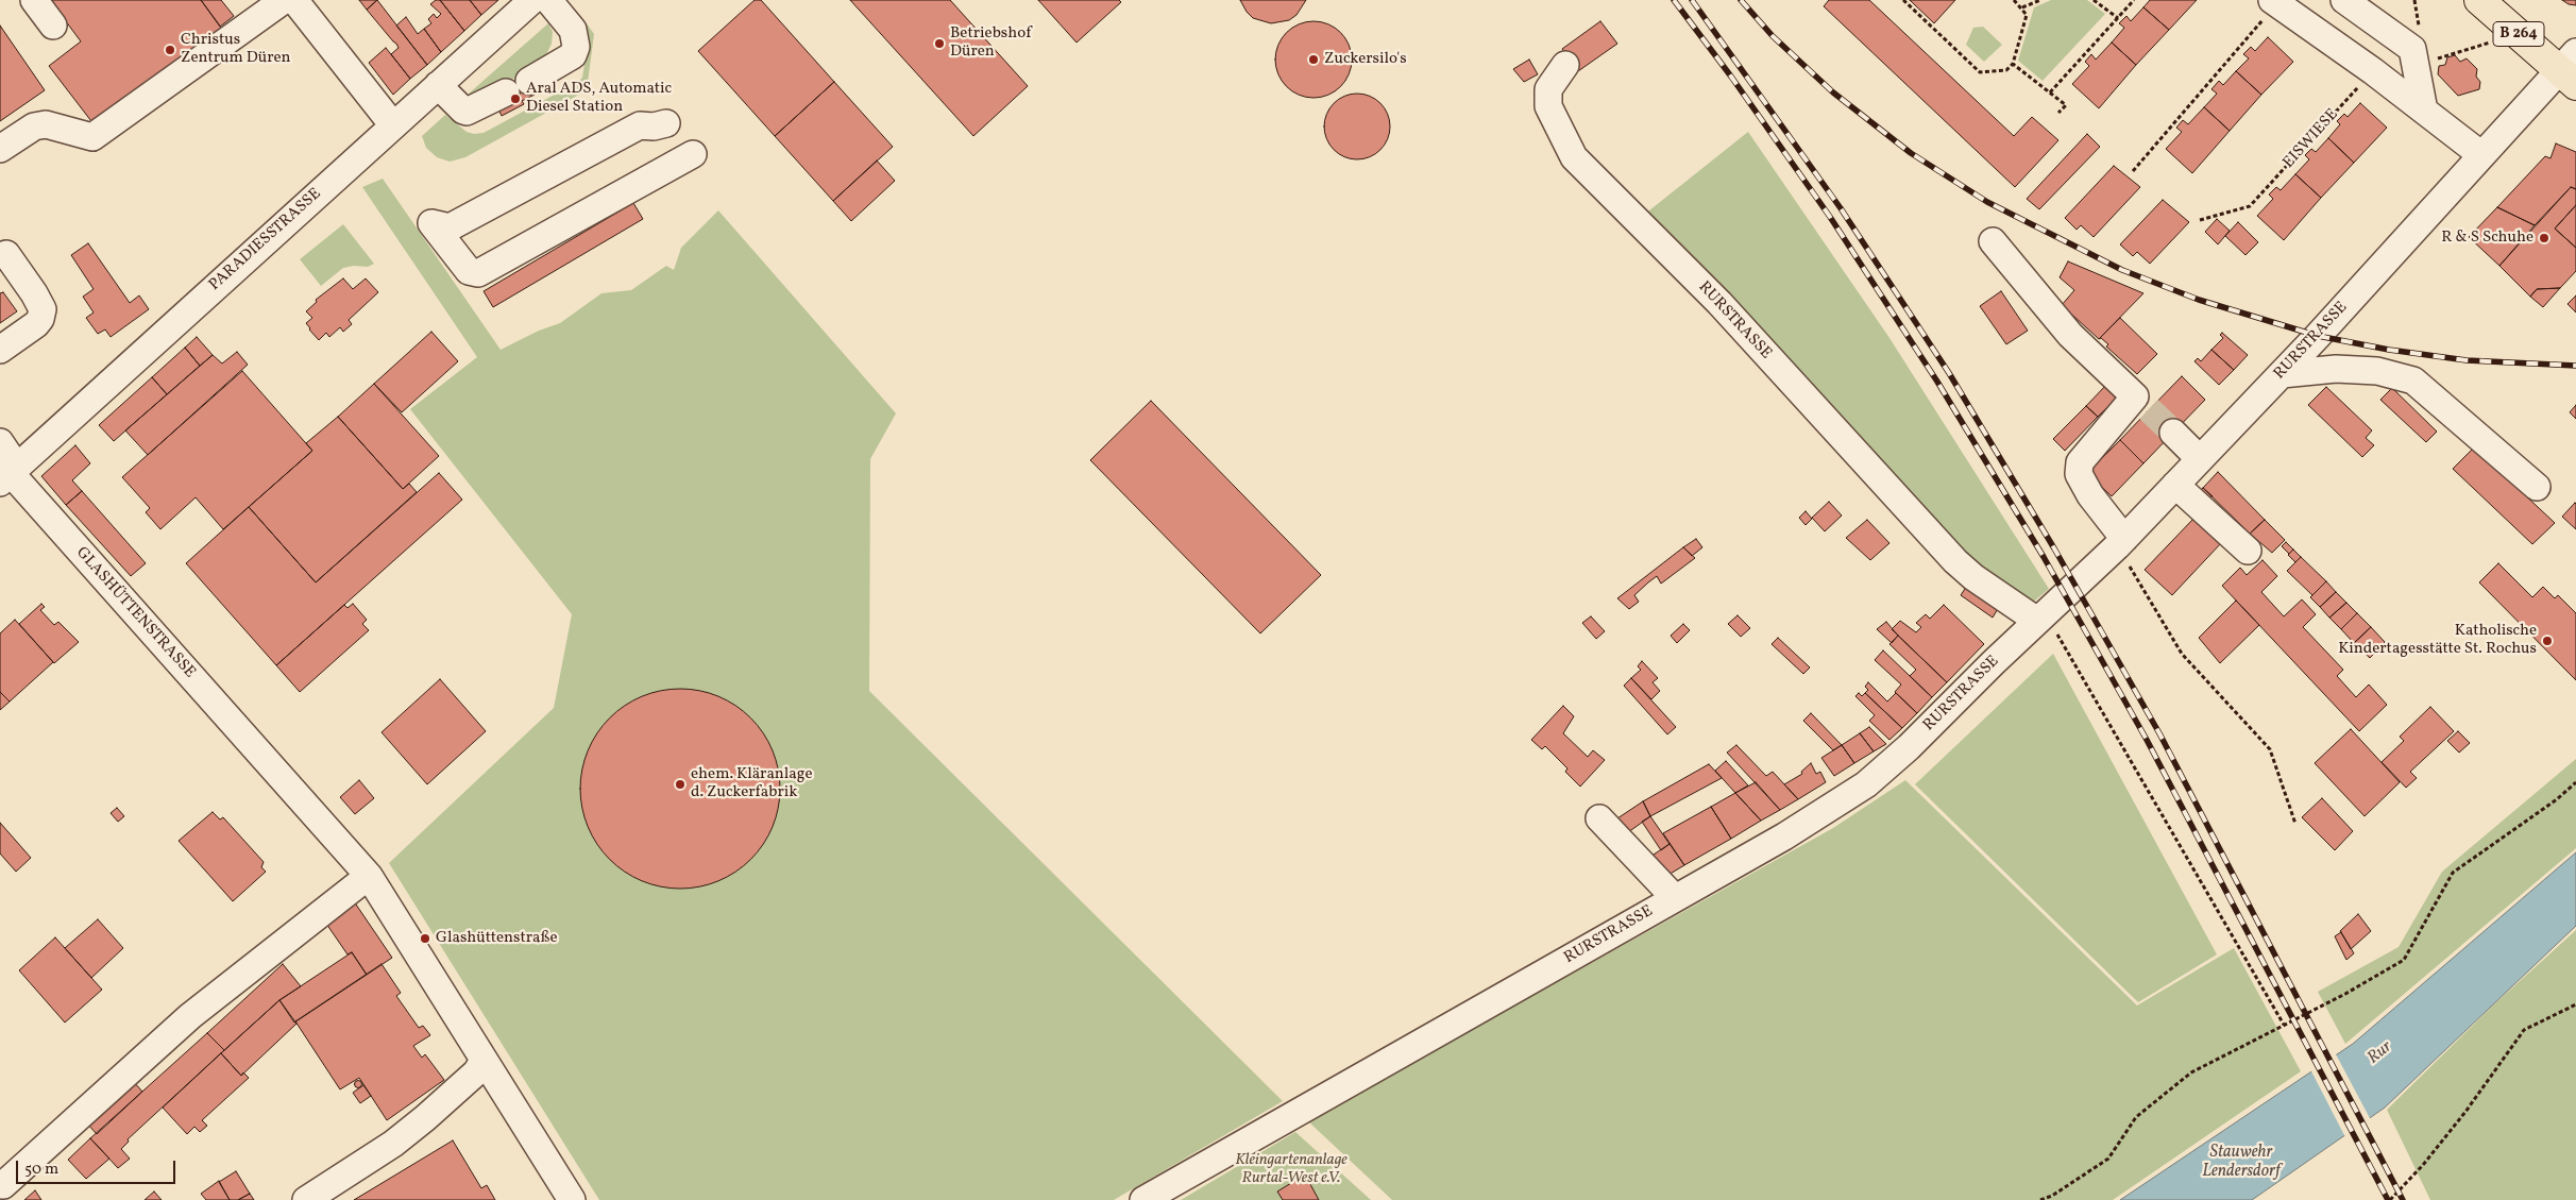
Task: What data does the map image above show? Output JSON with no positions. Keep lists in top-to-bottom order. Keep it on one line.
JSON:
{"streets":{"main road":["B 264"],"street":["PARADIESSTRASSE","RURSTRASSE","GLASHÜTTENSTRASSE"],"path":["EISWIESE"]},"crossings":[["B 264","RURSTRASSE"],["PARADIESSTRASSE","GLASHÜTTENSTRASSE"]],"water":["Rur","Stauwehr Lendersdorf"],"parks":["Kleingartenanlage Rurtal-West e.V."],"places":["Betriebshof Düren","Christus Zentrum Düren","Zuckersilo's","Aral ADS, Automatic Diesel Station","R & S Schuhe","Katholische Kindertagesstätte St. Rochus","ehem. Kläranlage d. Zuckerfabrik","Glashüttenstraße"],"scale_bar":"50 m"}
